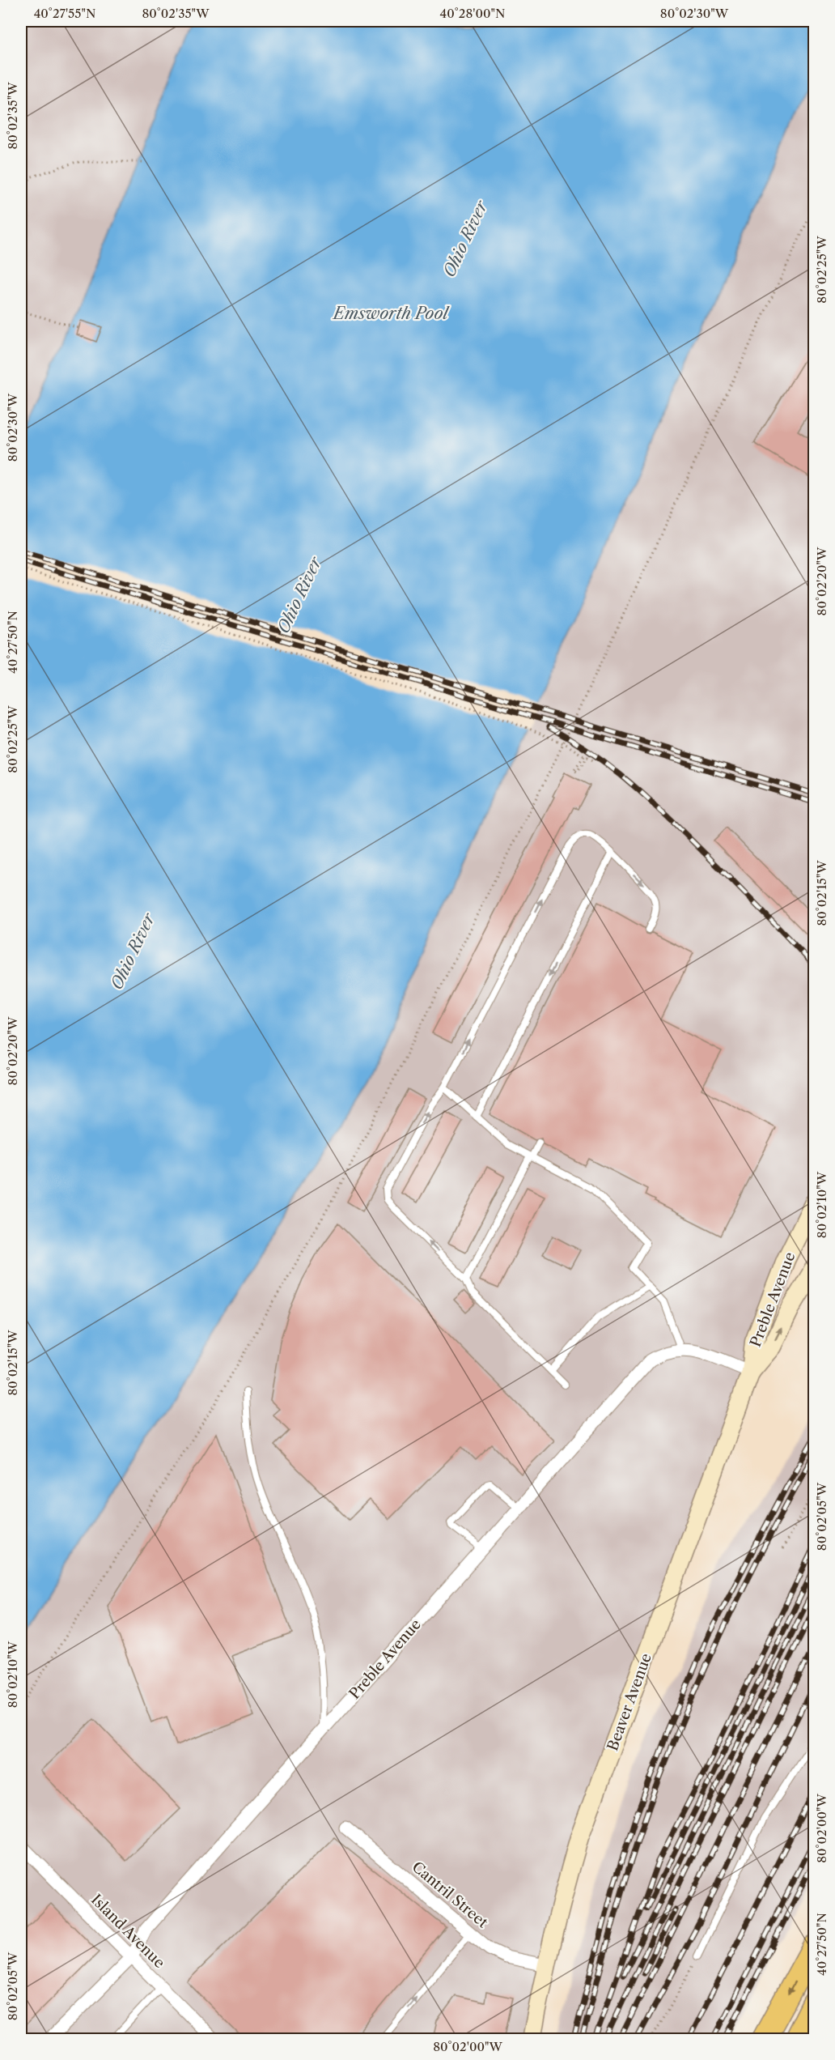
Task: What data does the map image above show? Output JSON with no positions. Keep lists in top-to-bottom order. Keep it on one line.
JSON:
{"streets":{"street":["Preble Avenue","Beaver Avenue","Cantril Street","Island Avenue"]},"crossings":[["Preble Avenue","Beaver Avenue"],["Preble Avenue","Island Avenue"],["Beaver Avenue","Cantril Street"]],"water":["Ohio River","Emsworth Pool"],"coordinates":["40°27'55\"N","80°02'35\"W","40°28'00\"N","80°02'30\"W","80°02'25\"W","80°02'20\"W","40°27'50\"N","80°02'15\"W","80°02'10\"W","80°02'05\"W","80°02'00\"W"]}
